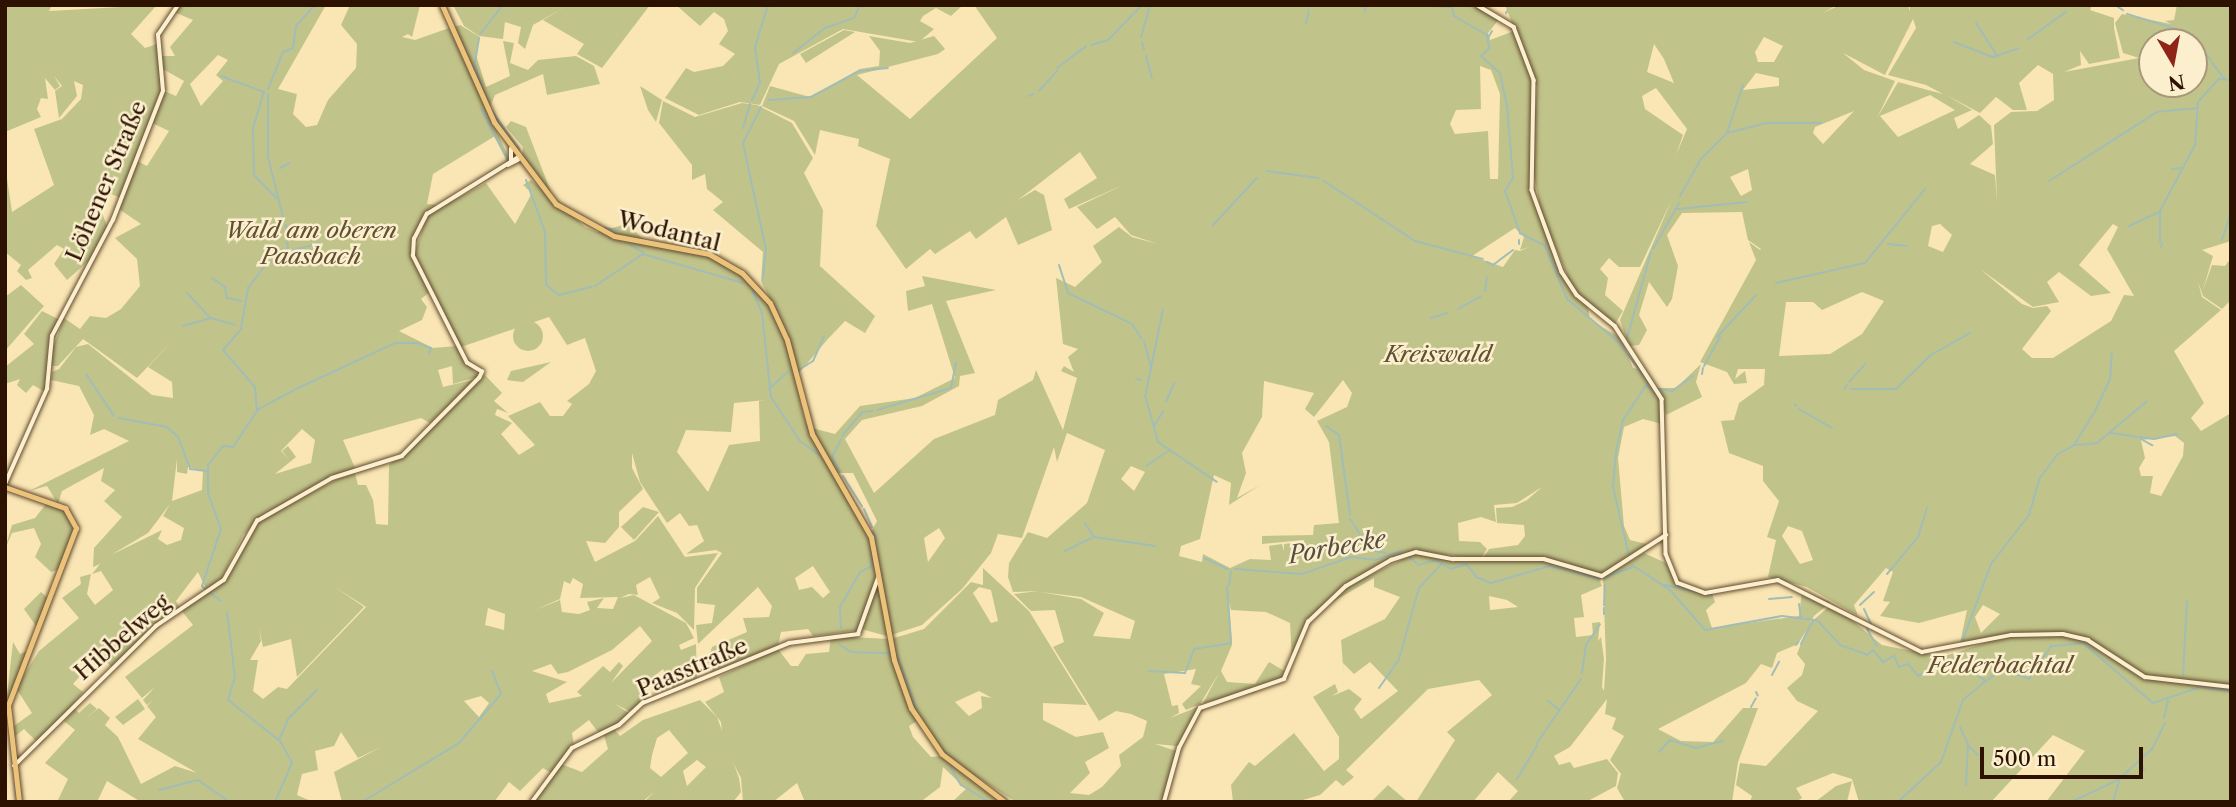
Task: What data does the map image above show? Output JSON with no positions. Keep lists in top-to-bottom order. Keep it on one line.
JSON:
{"streets":{"main road":["Wodantal"],"street":["Löhener Straße","Hibbelweg","Paasstraße"]},"crossings":[["Wodantal","Paasstraße"]],"water":["Porbecke"],"parks":["Wald am oberen Paasbach","Kreiswald","Felderbachtal"],"scale_bar":"500 m","north":"bottom"}
